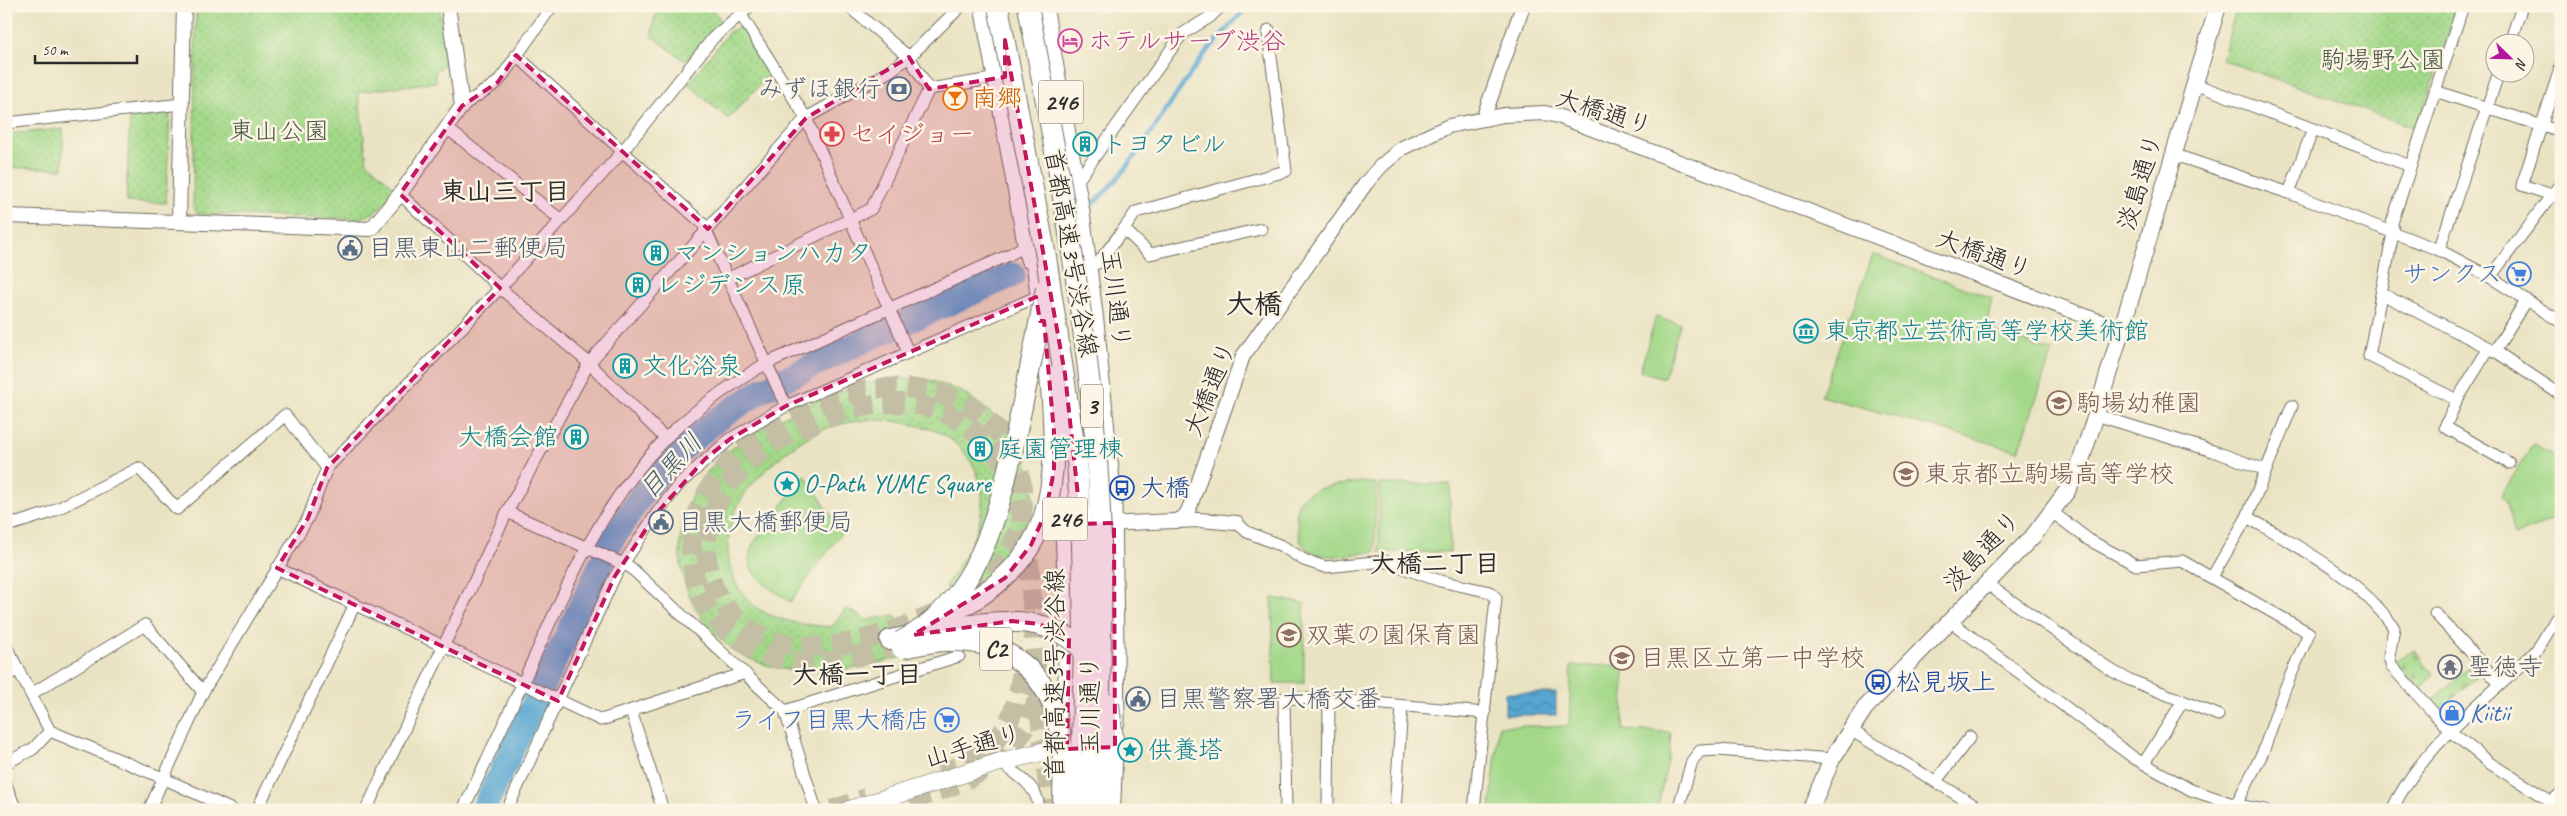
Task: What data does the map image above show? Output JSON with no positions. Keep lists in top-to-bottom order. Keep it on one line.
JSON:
{"streets":{"highway":["246","首都高速3号渋谷線","玉川通り","3","C2"],"main road":["淡島通り","山手通り"],"street":["大橋通り"]},"crossings":[["大橋通り","淡島通り"],["首都高速3号渋谷線","玉川通り"],["玉川通り","C2"],["玉川通り","山手通り"]],"districts":["東山三丁目","大橋","大橋二丁目","大橋一丁目"],"water":["目黒川"],"parks":["駒場野公園","東山公園"],"places":{"hotel":["ホテルサーブ渋谷"],"bank":["みずほ銀行"],"bar":["南郷"],"pharmacy":["セイジョー"],"building":["トヨタビル","マンションハカタ","レジデンス原","文化浴泉","大橋会館","庭園管理棟"],"public building":["目黒東山二郵便局","目黒大橋郵便局","目黒警察署大橋交番"],"supermarket":["サンクス","ライフ目黒大橋店"],"museum":["東京都立芸術高等学校美術館"],"school or university":["駒場幼稚園","東京都立駒場高等学校","双葉の園保育園","目黒区立第一中学校"],"place":["O-Path YUME Square","供養塔"],"bus stop":["大橋","松見坂上"],"temple":["聖徳寺"],"shop":["Kiitii"]},"scale_bar":"50 m","north":"bottom right"}
